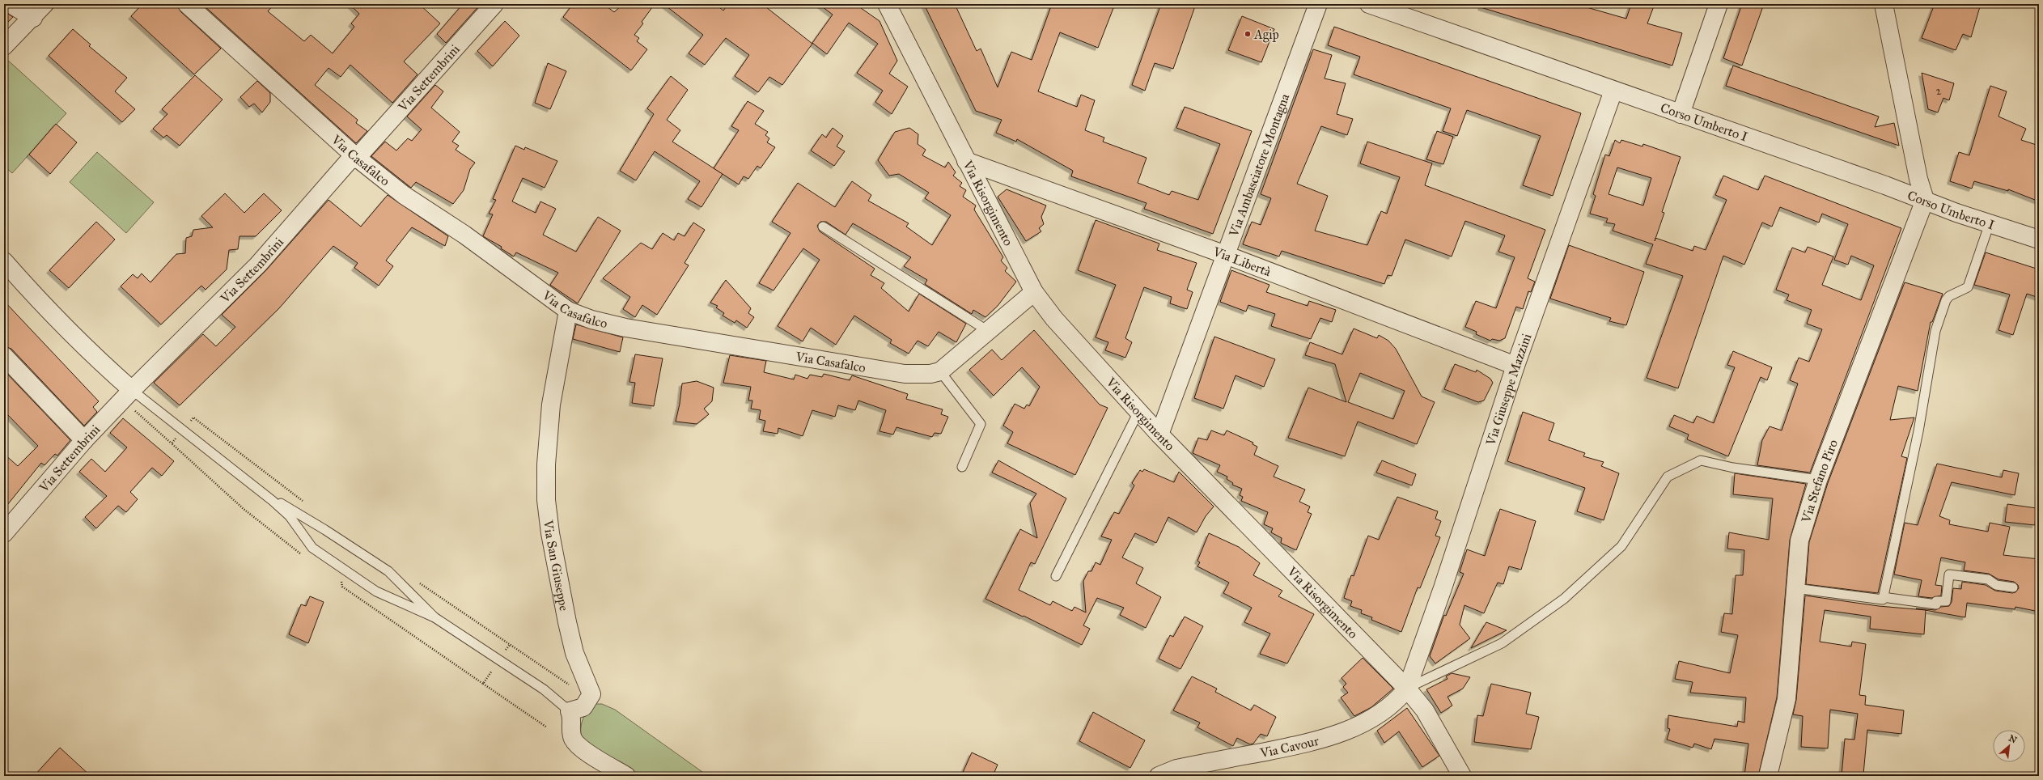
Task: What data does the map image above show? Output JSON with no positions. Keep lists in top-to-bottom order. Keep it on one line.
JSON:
{"streets":{"street":["Via Settembrini","Corso Umberto I","Via Casafalco","Via Ambasciatore Montagna","Via Risorgimento","Via Libertà","Via Giuseppe Mazzini","Via Stefano Piro","Via San Giuseppe","Via Cavour"]},"crossings":[["Via Settembrini","Via Casafalco"],["Corso Umberto I","Via Giuseppe Mazzini"],["Corso Umberto I","Via Stefano Piro"],["Via Casafalco","Via San Giuseppe"],["Via Ambasciatore Montagna","Via Risorgimento"],["Via Ambasciatore Montagna","Via Libertà"],["Via Risorgimento","Via Libertà"],["Via Risorgimento","Via Giuseppe Mazzini"],["Via Risorgimento","Via Cavour"],["Via Libertà","Via Giuseppe Mazzini"],["Via Giuseppe Mazzini","Via Cavour"]],"places":["Agip"],"house_numbers":["2"],"north":"top right"}
